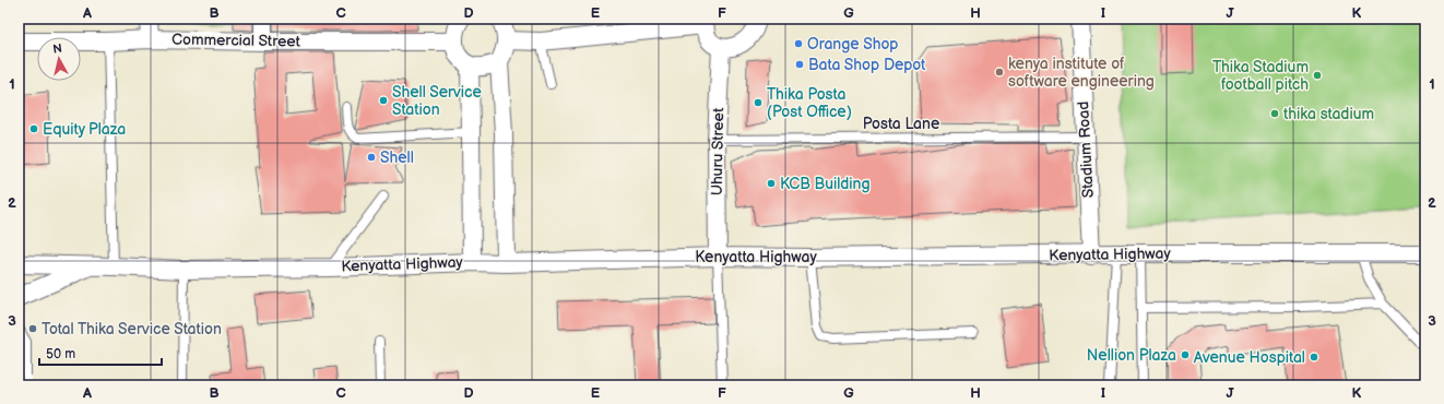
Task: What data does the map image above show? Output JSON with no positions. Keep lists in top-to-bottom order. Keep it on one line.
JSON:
{"streets":{"street":["Commercial Street","Stadium Road","Uhuru Street","Kenyatta Highway"],"lane":["Posta Lane"]},"crossings":[["Posta Lane","Stadium Road"],["Posta Lane","Uhuru Street"],["Stadium Road","Kenyatta Highway"],["Uhuru Street","Kenyatta Highway"]],"places":["Orange Shop","Bata Shop Depot","kenya institute of software engineering","Thika Stadium football pitch","Shell Service Station","Thika Posta (Post Office)","thika stadium","Equity Plaza","Shell","KCB Building","Total Thika Service Station","Nellion Plaza","Avenue Hospital"],"scale_bar":"50 m","north":"top","grid":{"columns":["A","B","C","D","E","F","G","H","I","J","K"],"rows":["1","2","3"]}}
